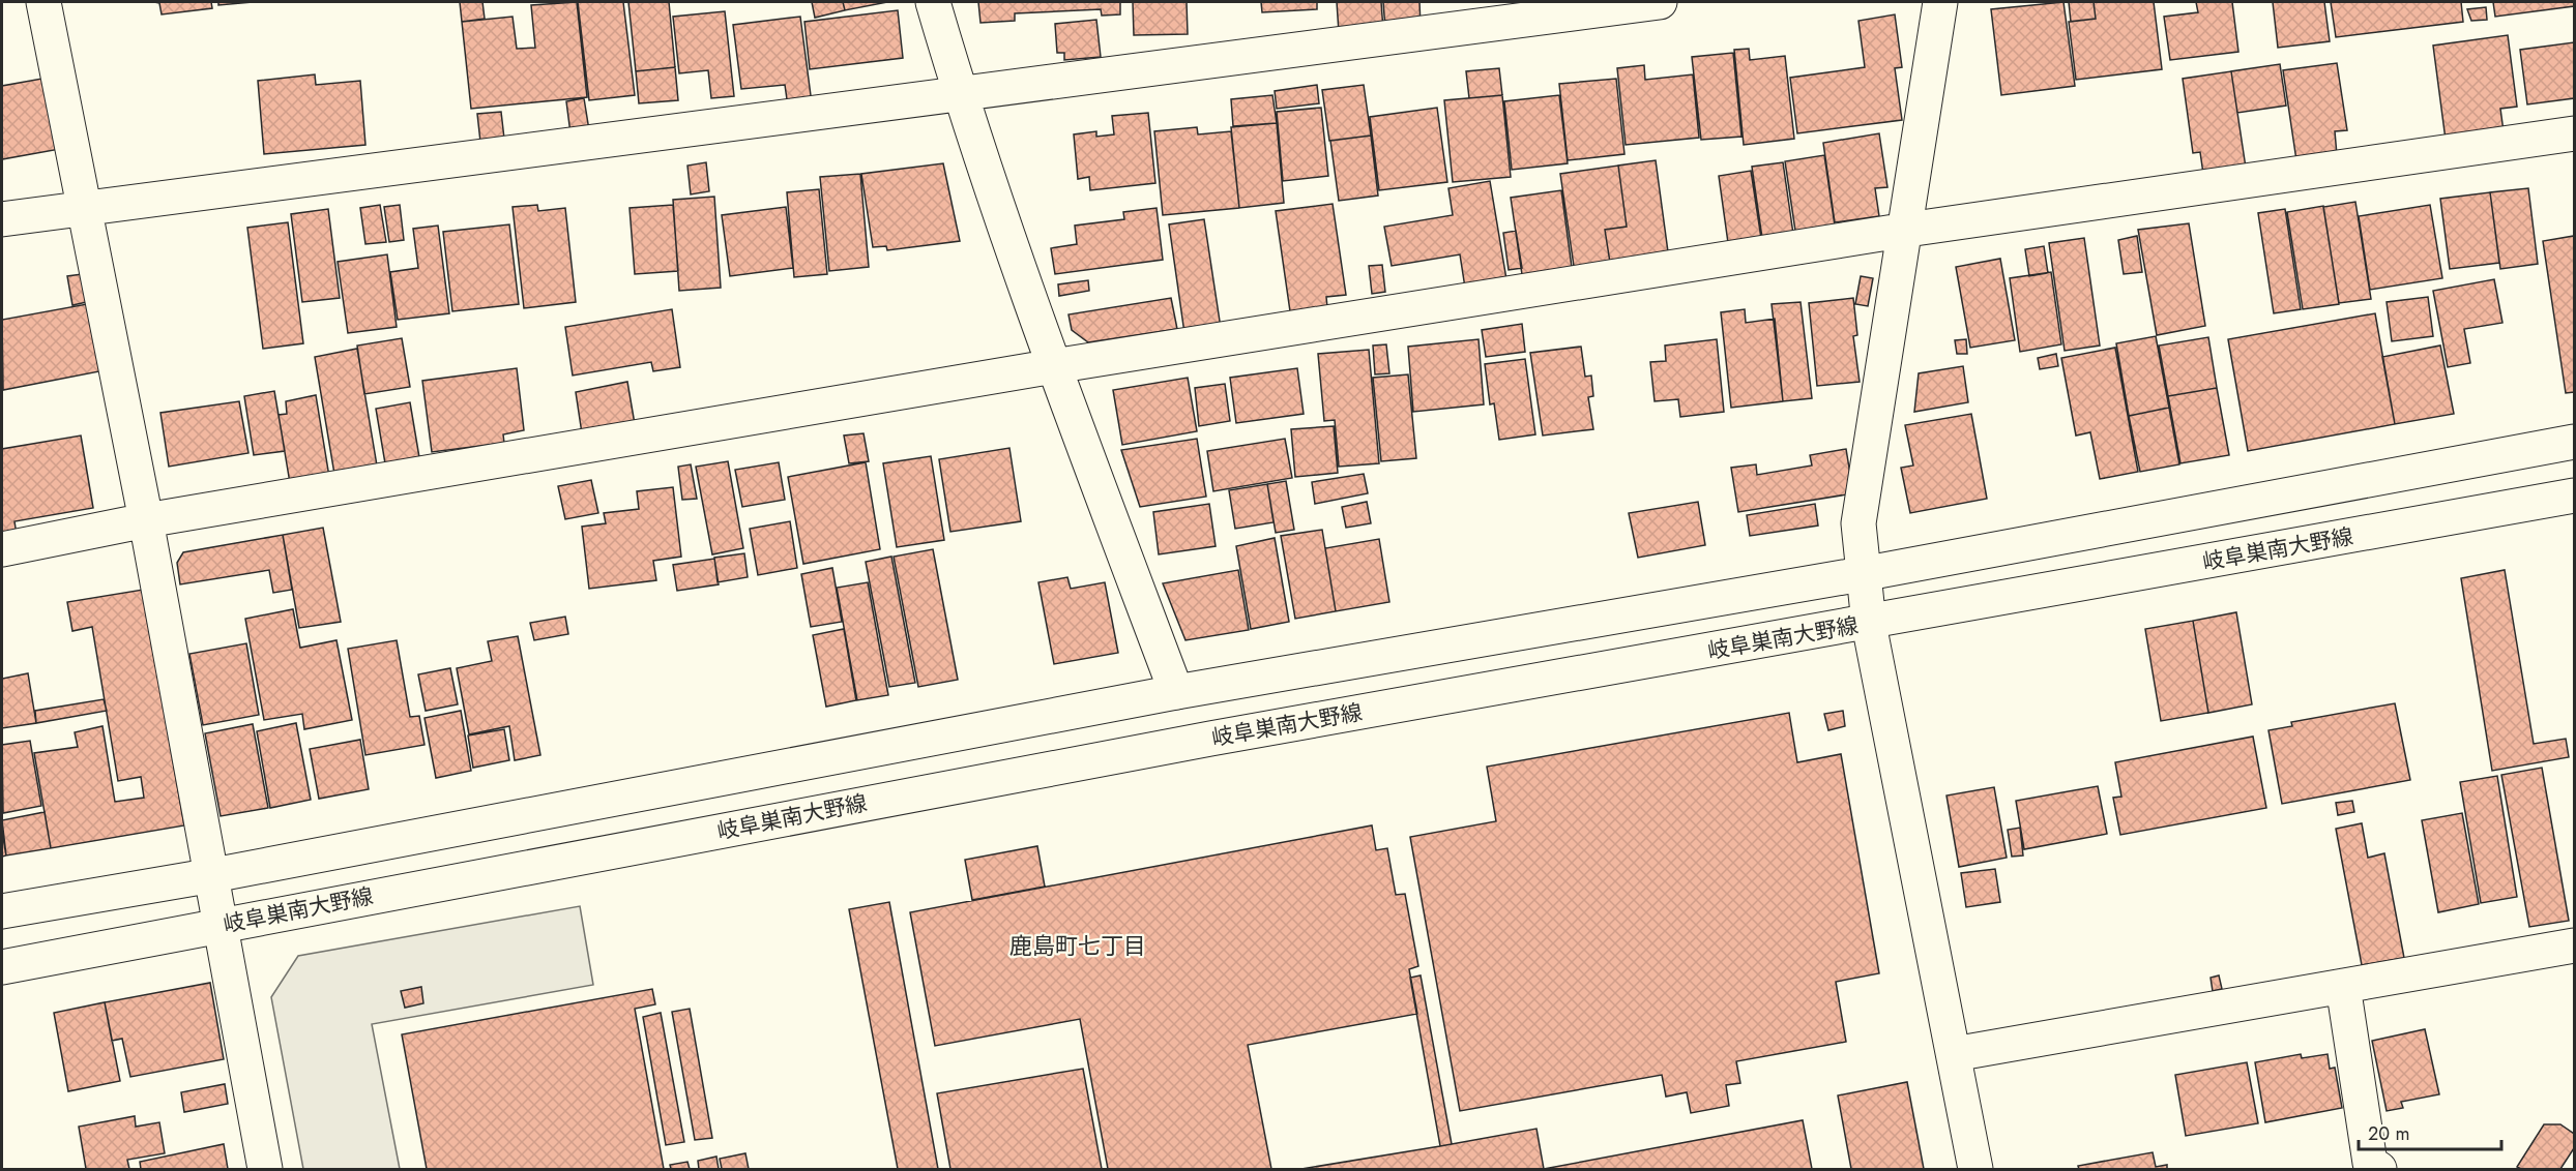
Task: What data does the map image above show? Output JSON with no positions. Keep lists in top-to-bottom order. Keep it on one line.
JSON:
{"streets":{"street":["岐阜巣南大野線"]},"districts":["鹿島町七丁目"],"scale_bar":"20 m"}
